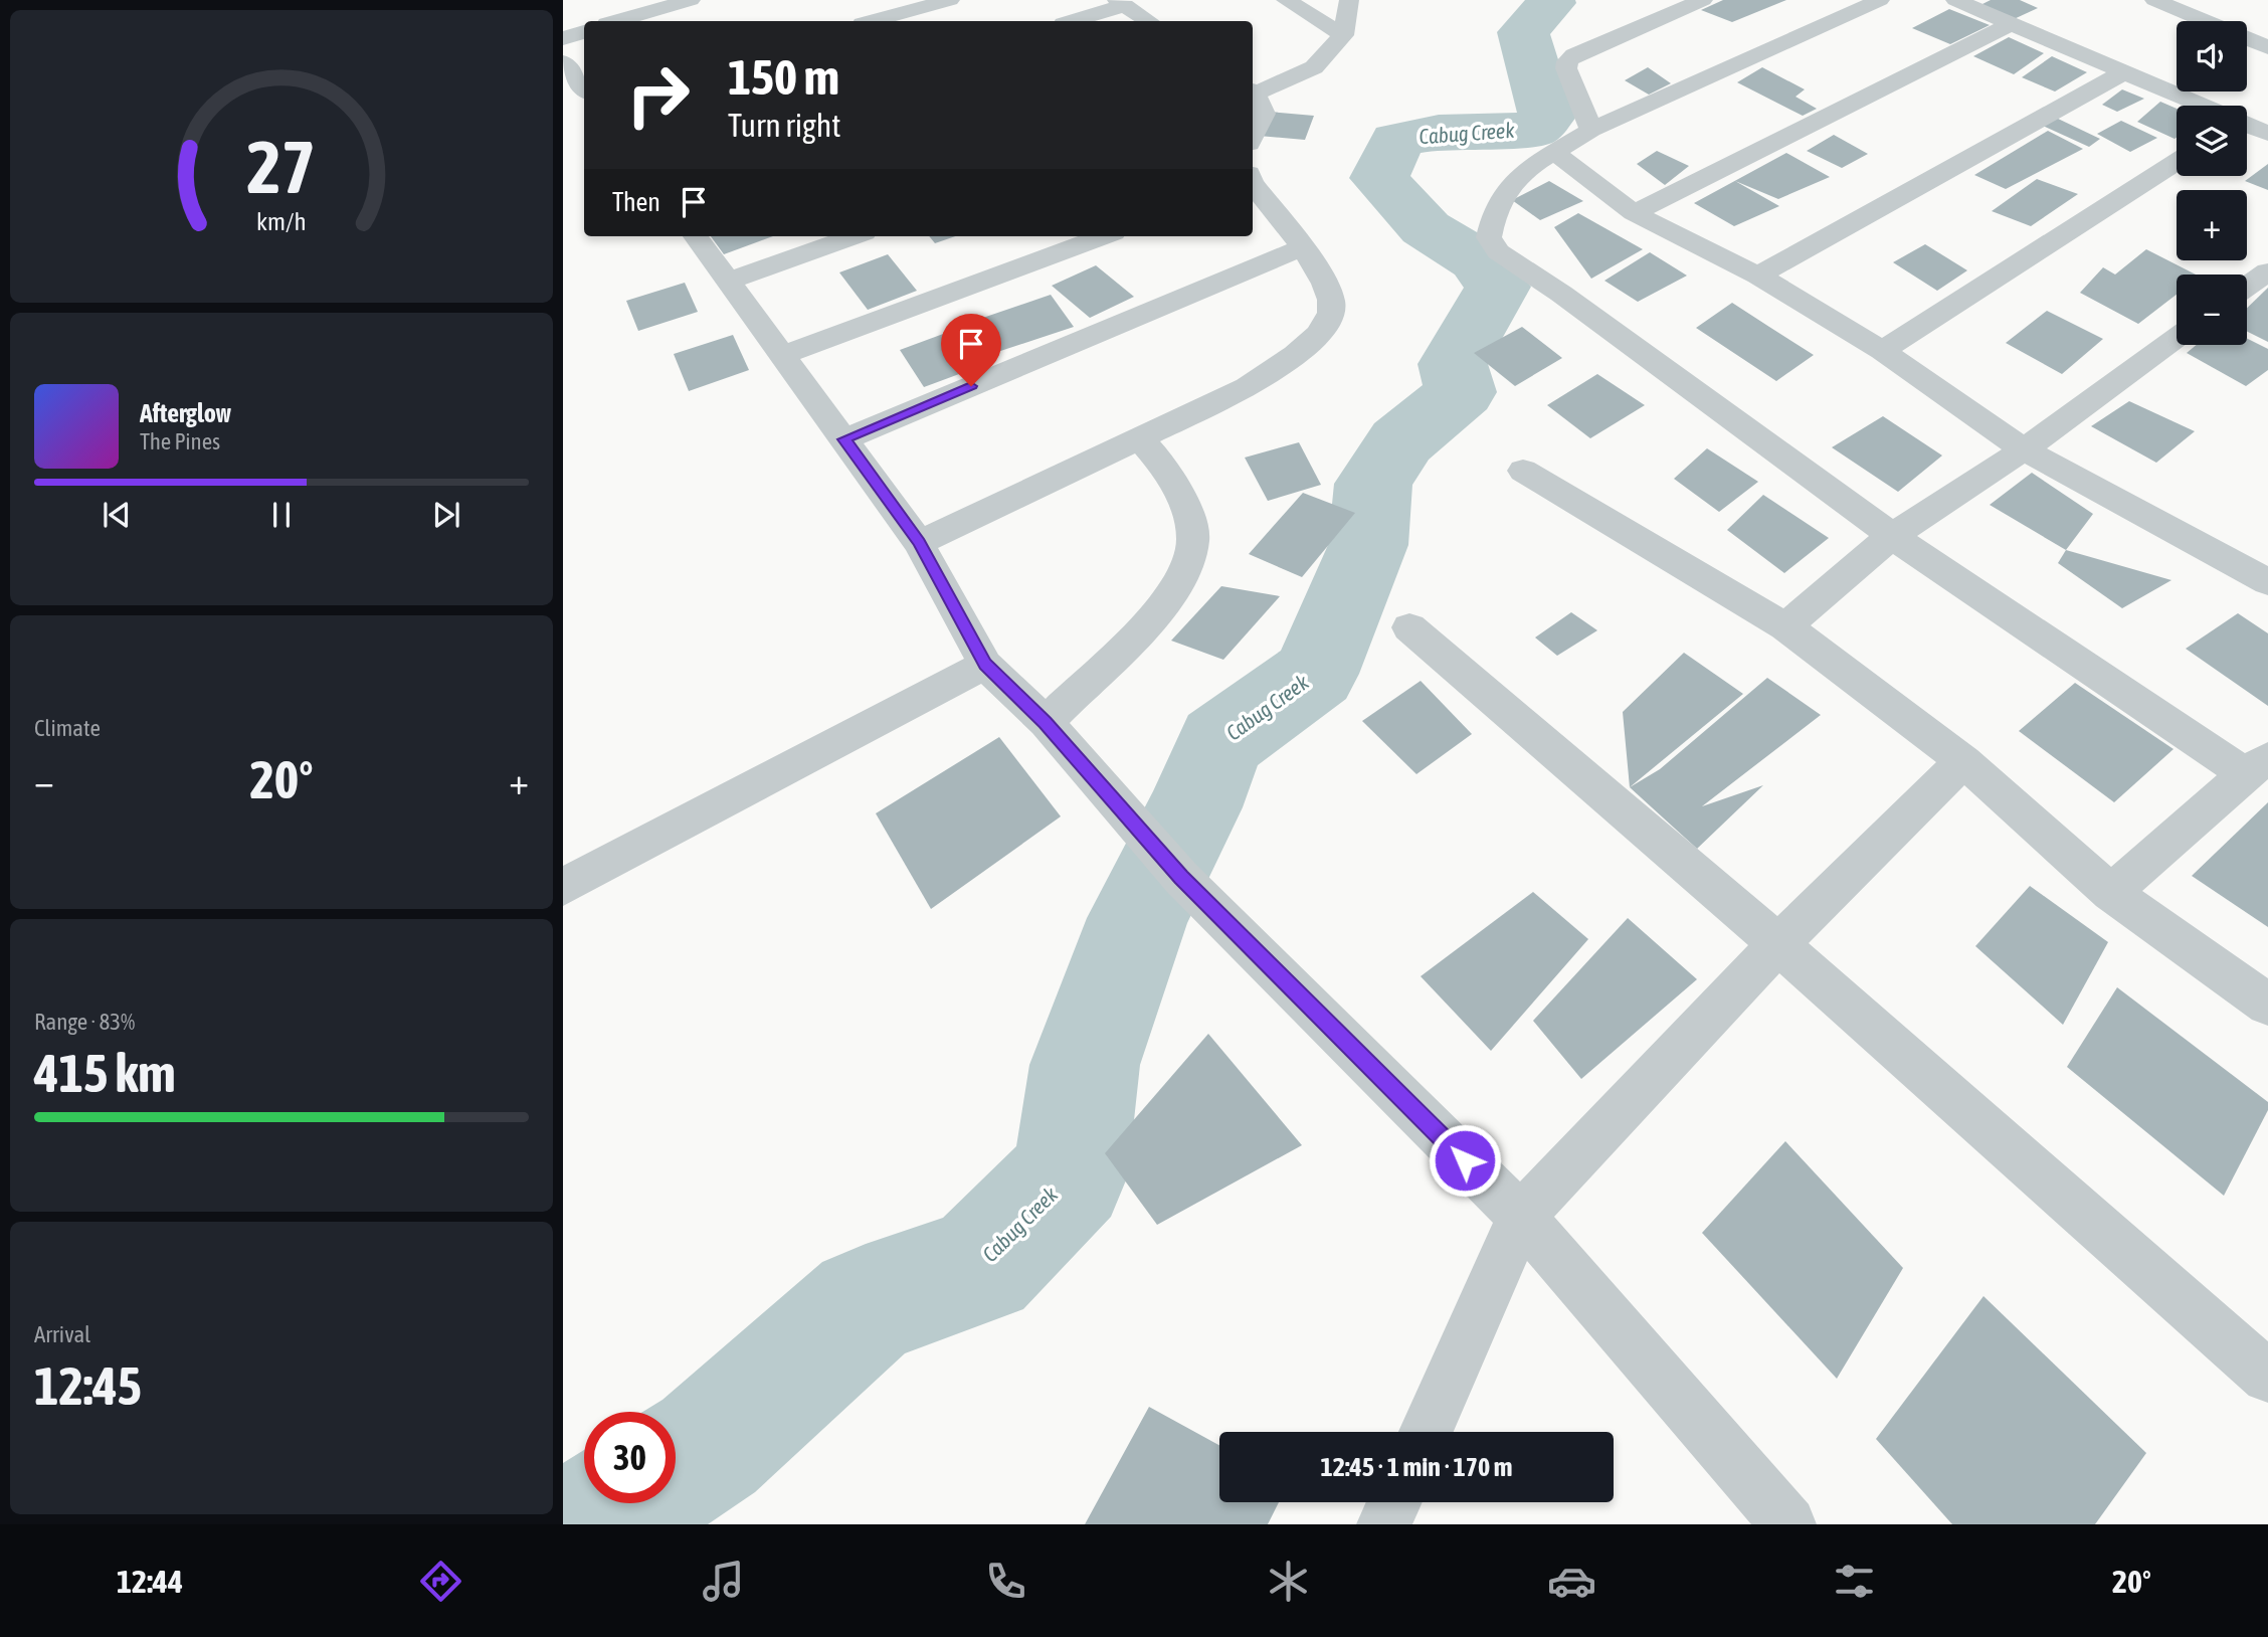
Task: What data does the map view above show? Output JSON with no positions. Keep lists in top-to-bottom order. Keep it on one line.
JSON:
{"water":["Cabug Creek"],"page":{"map_buttons":["+","−"],"turn":["150 m","Turn right"],"then":"Then","song":["Afterglow","The Pines"],"tile":["Climate",["Range · 83%","415 km"],["Arrival","12:45"]],"heat":["−","20°","+"],"limit":"30","trip":"12:45 · 1 min · 170 m","tabs":["12:44","20°"],"gauge":["27","km/h"]}}
